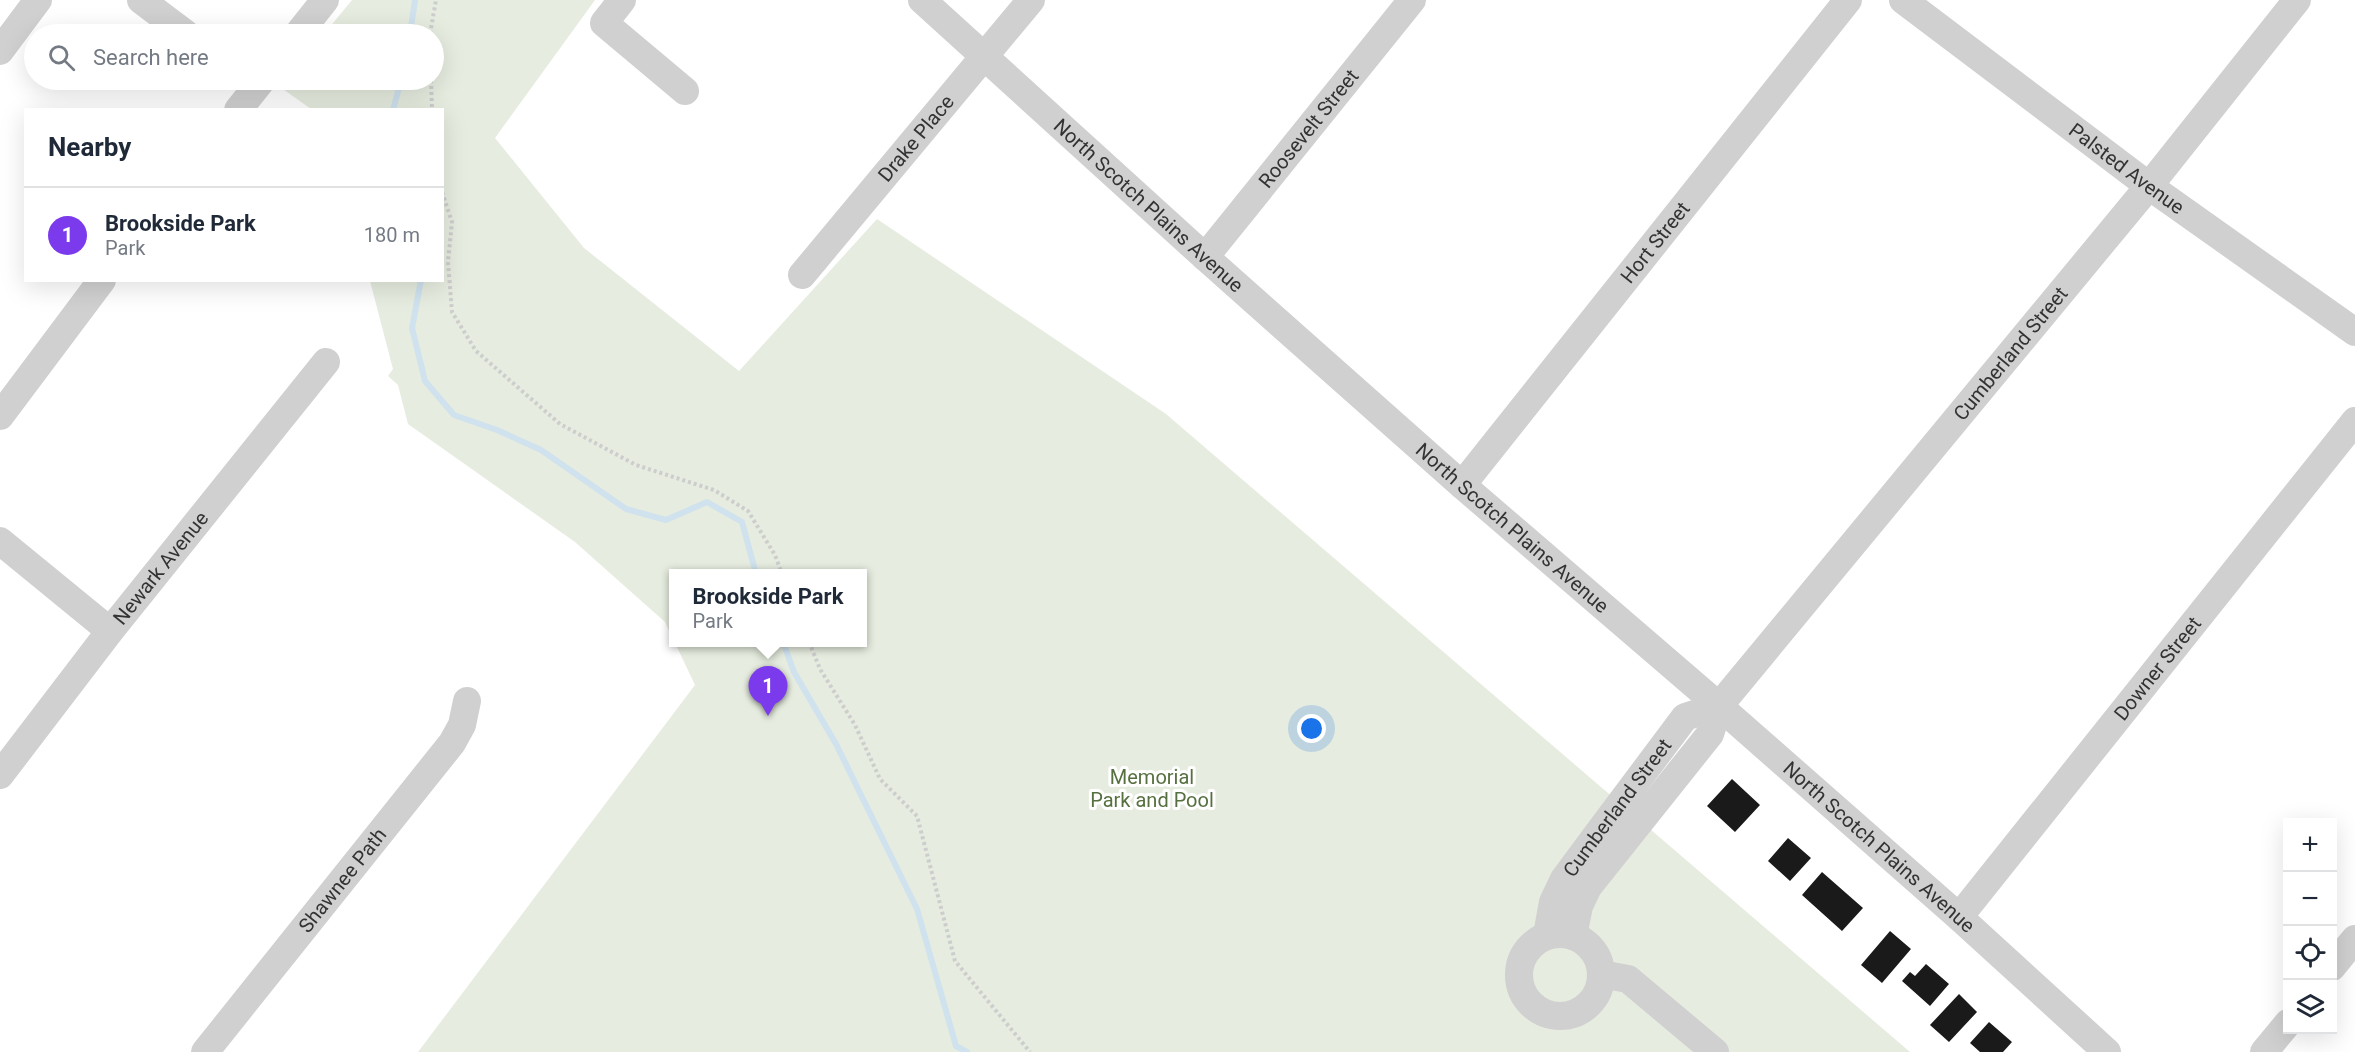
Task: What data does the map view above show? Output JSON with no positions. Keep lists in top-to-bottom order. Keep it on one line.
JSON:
{"streets":{"street":["Roosevelt Street","Drake Place","Palsted Avenue","North Scotch Plains Avenue","Hort Street","Cumberland Street","Newark Avenue","Downer Street","Shawnee Path"]},"crossings":[["Roosevelt Street","North Scotch Plains Avenue"],["Drake Place","North Scotch Plains Avenue"],["Palsted Avenue","Cumberland Street"],["North Scotch Plains Avenue","Hort Street"],["North Scotch Plains Avenue","Cumberland Street"],["North Scotch Plains Avenue","Downer Street"]],"parks":["Memorial Park and Pool"],"page":{"search":"Search here","heading":"Nearby","list":[{"mark":"1","name":"Brookside Park","note":"Park","value":"180 m"}],"popup":["Brookside Park","Park"],"pins":"1","map_buttons":["+","−"]}}
